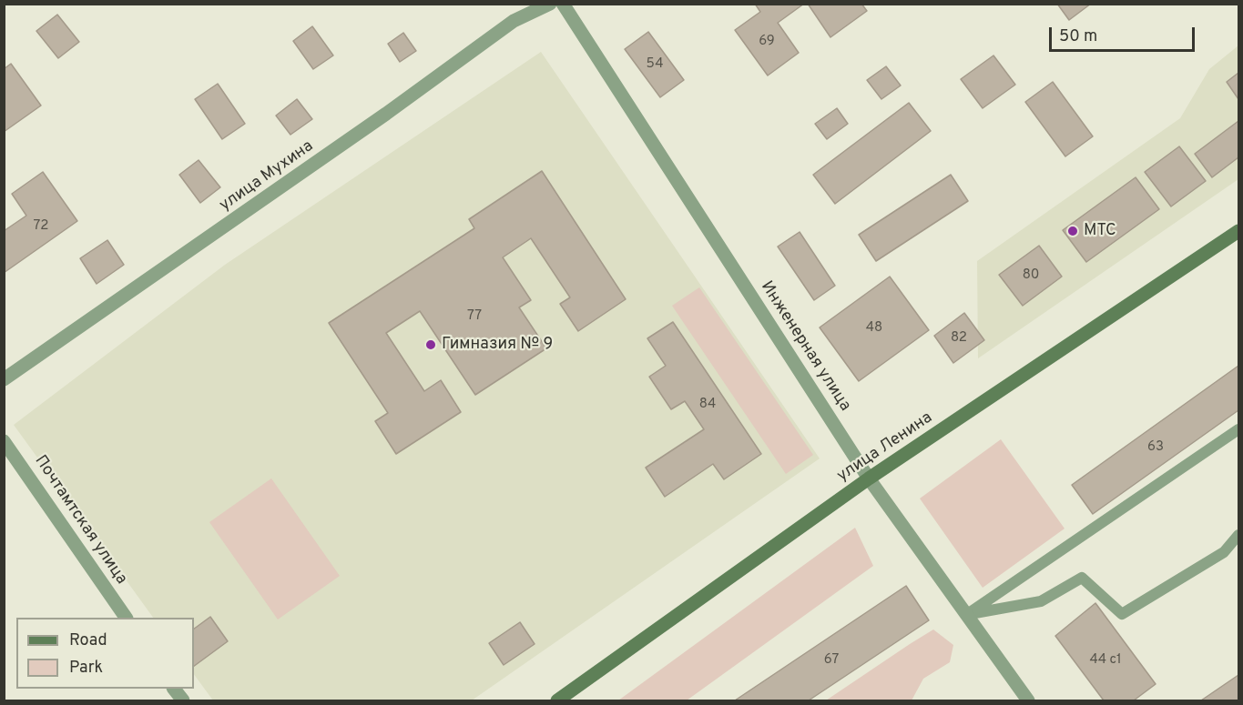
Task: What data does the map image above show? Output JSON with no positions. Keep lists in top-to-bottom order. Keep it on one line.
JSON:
{"streets":{"main road":["улица Ленина"],"street":["улица Мухина","Инженерная улица","Почтамтская улица"]},"crossings":[["Инженерная улица","улица Ленина"]],"places":["МТС","Гимназия № 9"],"house_numbers":["69","54","72","80","77","48","82","84","63","67","44 с1"],"legend":["Road","Park"],"scale_bar":"50 m"}
